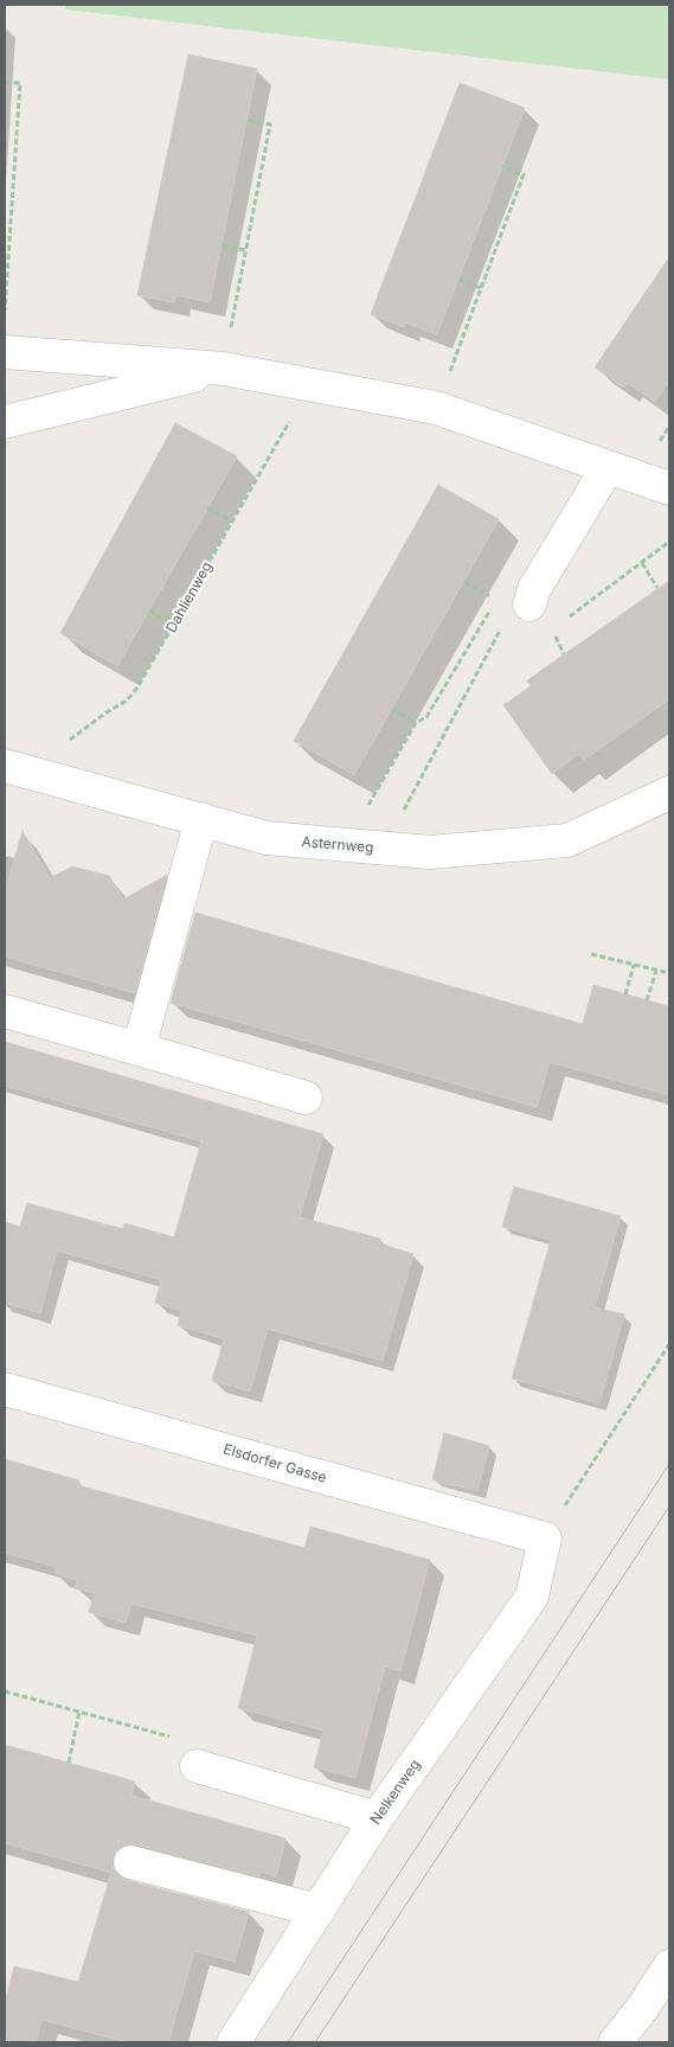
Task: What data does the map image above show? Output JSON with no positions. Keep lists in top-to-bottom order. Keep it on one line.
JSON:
{"streets":{"street":["Asternweg","Elsdorfer Gasse","Nelkenweg"],"path":["Dahlienweg"]},"crossings":[["Dahlienweg","Asternweg"],["Elsdorfer Gasse","Nelkenweg"]]}
